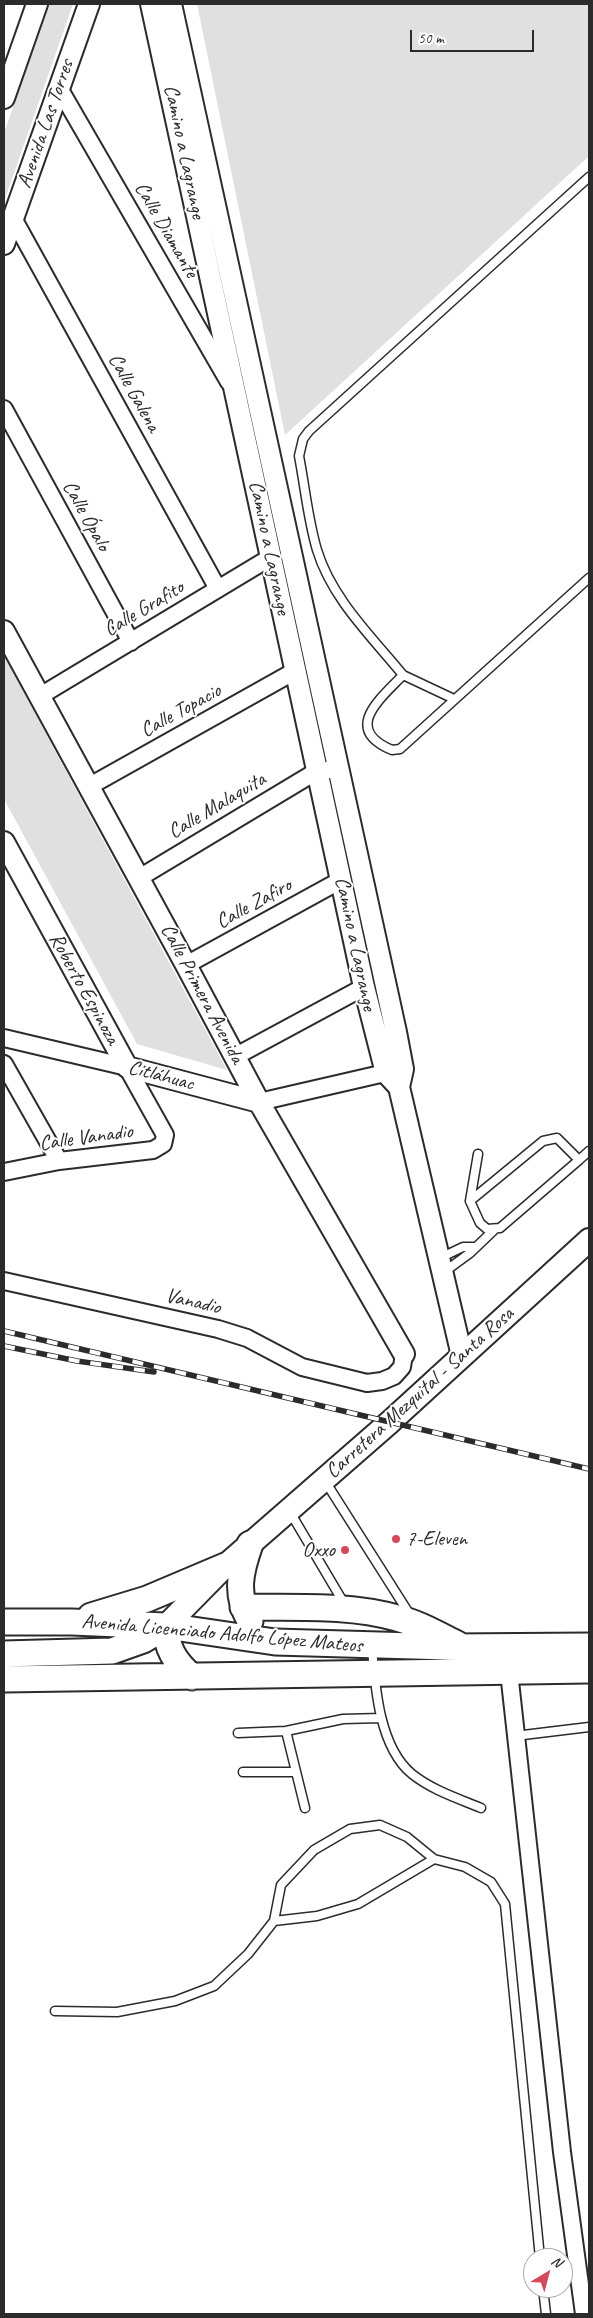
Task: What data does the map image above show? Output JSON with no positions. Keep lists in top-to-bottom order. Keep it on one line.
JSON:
{"streets":{"main road":["Carretera Mezquital - Santa Rosa","Avenida Licenciado Adolfo López Mateos"],"street":["Avenida Las Torres","Camino a Lagrange","Calle Diamante","Calle Galena","Calle Ópalo","Calle Grafito","Calle Topacio","Calle Malaquita","Calle Zafiro","Roberto Espinoza","Calle Primera Avenida","Citláhuac","Calle Vanadio","Vanadio"]},"crossings":[["Avenida Las Torres","Calle Diamante"],["Avenida Las Torres","Calle Galena"],["Camino a Lagrange","Calle Diamante"],["Camino a Lagrange","Calle Grafito"],["Camino a Lagrange","Calle Topacio"],["Camino a Lagrange","Calle Malaquita"],["Camino a Lagrange","Calle Zafiro"],["Camino a Lagrange","Carretera Mezquital - Santa Rosa"],["Calle Galena","Calle Grafito"],["Calle Ópalo","Calle Grafito"],["Calle Grafito","Calle Primera Avenida"],["Calle Topacio","Calle Primera Avenida"],["Calle Malaquita","Calle Primera Avenida"],["Calle Zafiro","Calle Primera Avenida"],["Roberto Espinoza","Citláhuac"],["Roberto Espinoza","Calle Vanadio"],["Calle Primera Avenida","Citláhuac"],["Calle Primera Avenida","Vanadio"],["Carretera Mezquital - Santa Rosa","Avenida Licenciado Adolfo López Mateos"]],"places":["7-Eleven","Oxxo"],"scale_bar":"50 m","north":"top right"}
